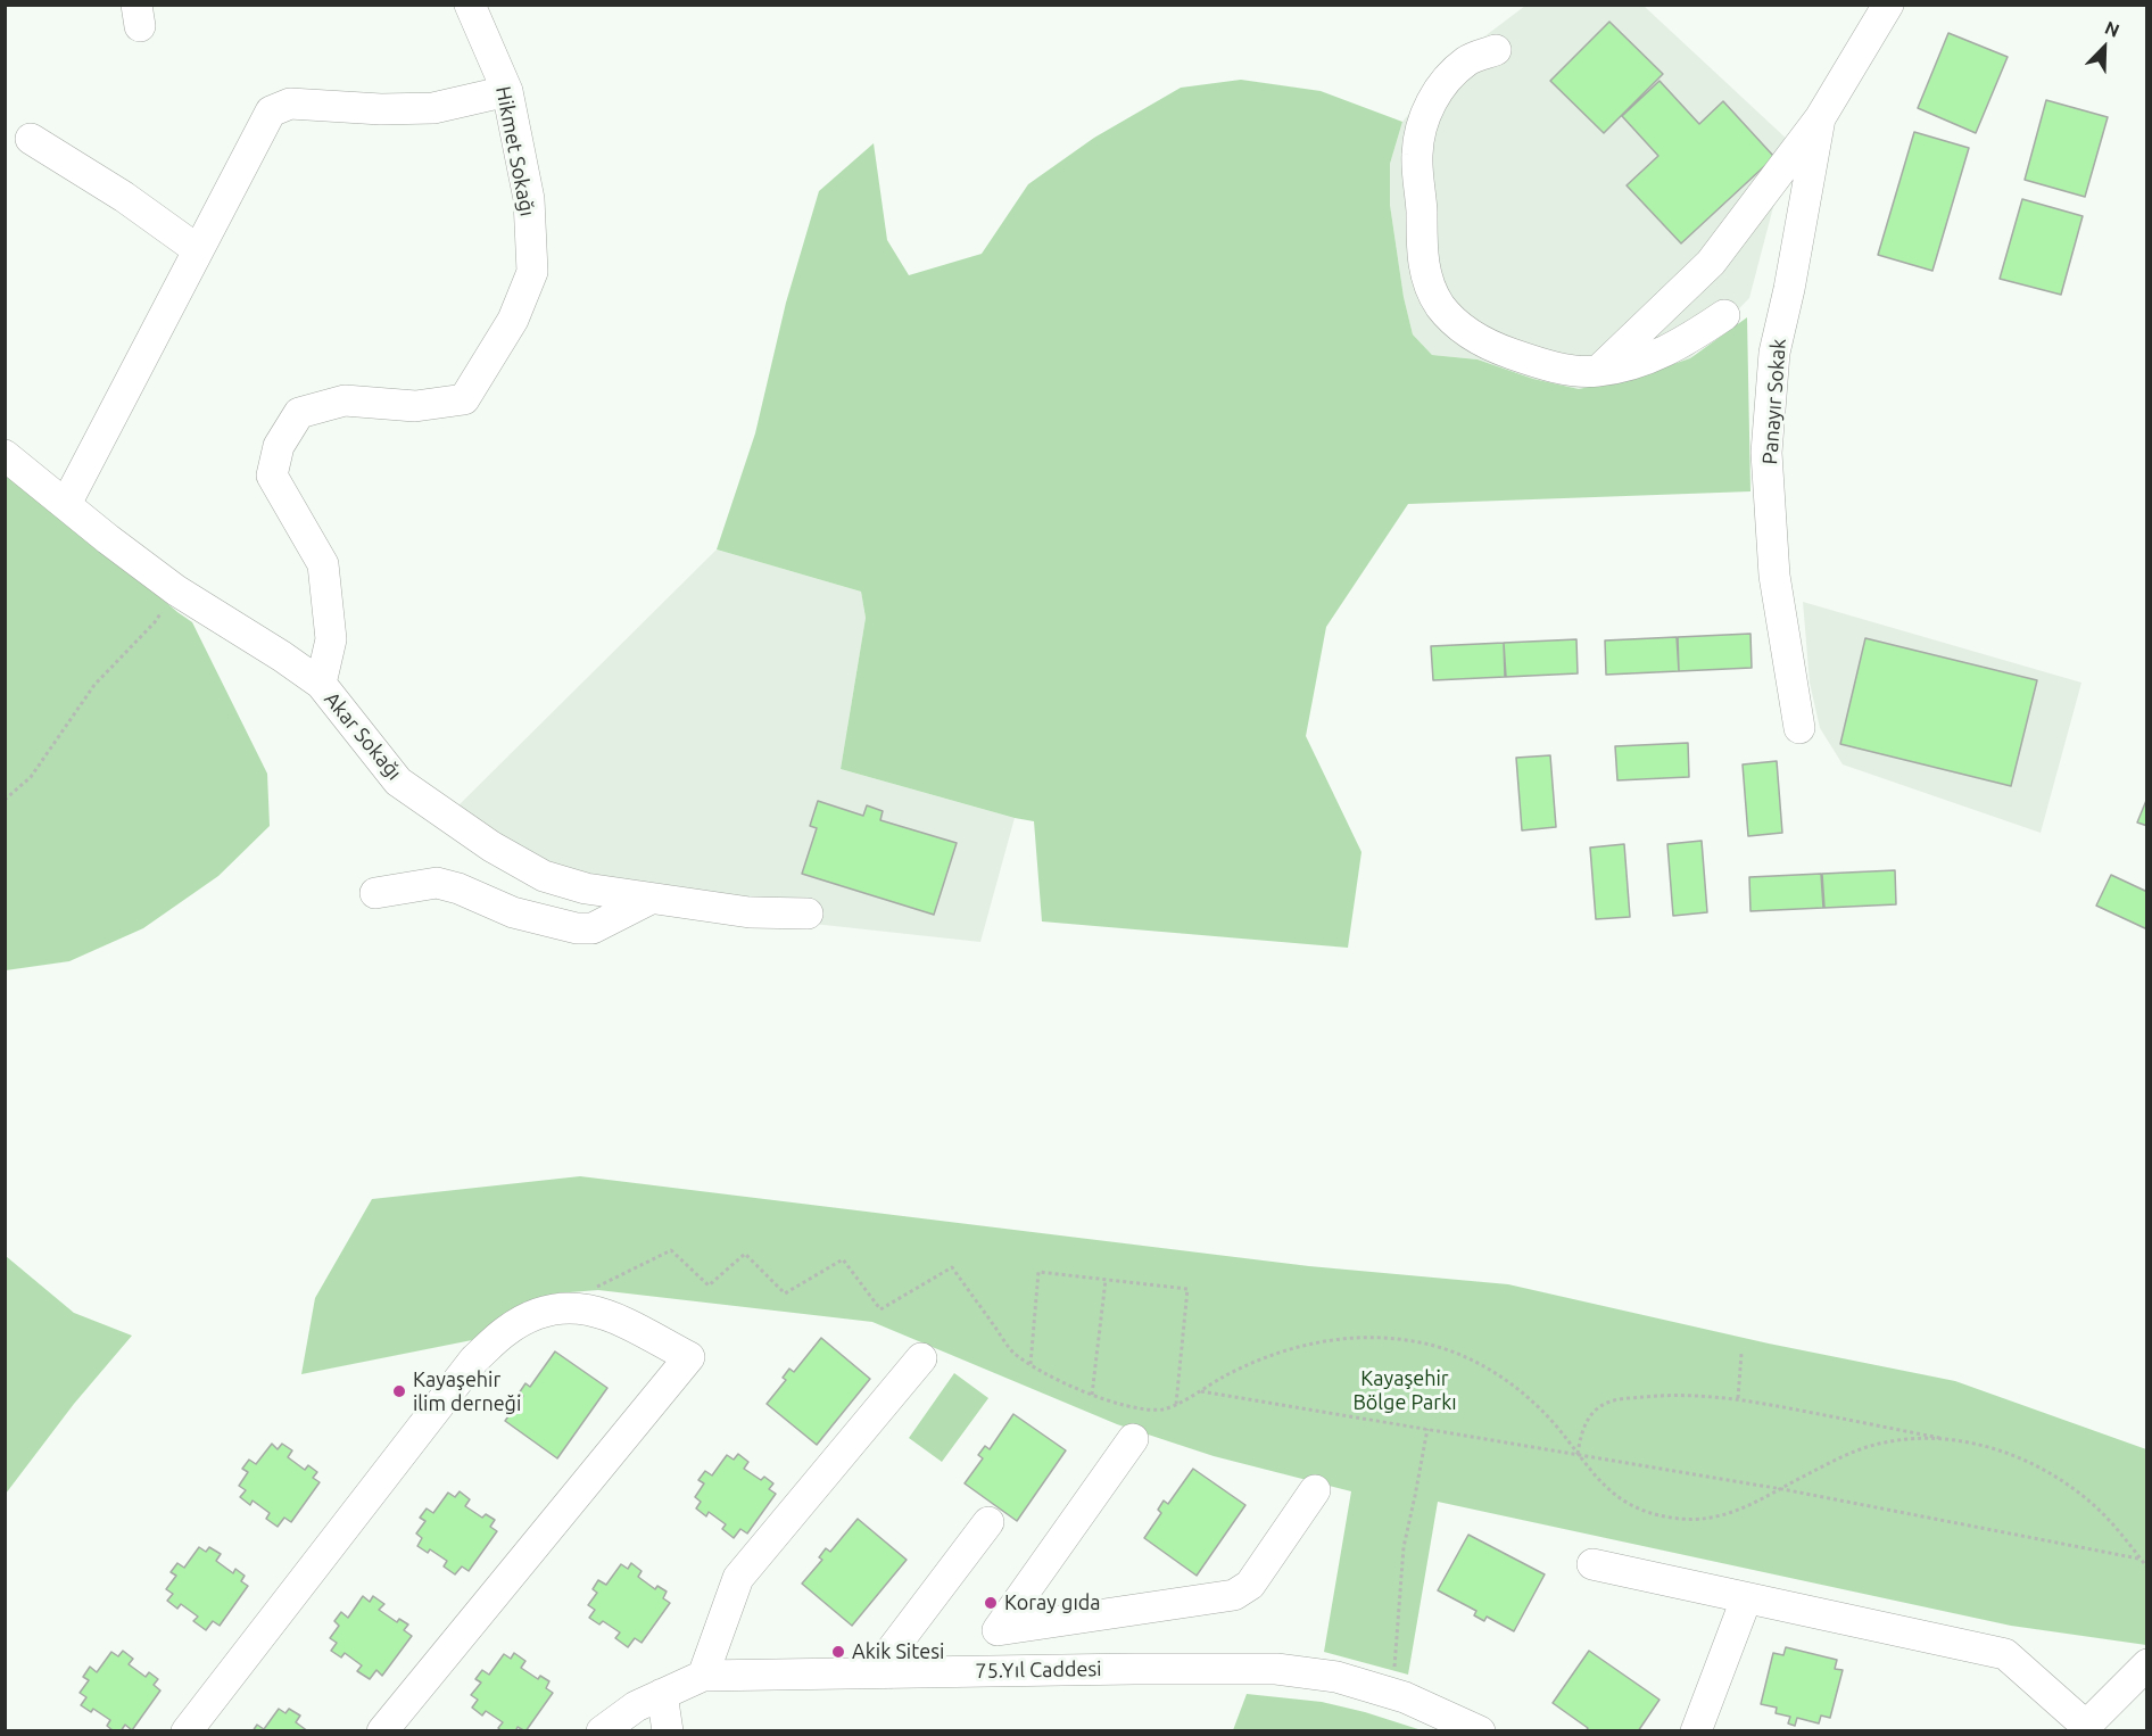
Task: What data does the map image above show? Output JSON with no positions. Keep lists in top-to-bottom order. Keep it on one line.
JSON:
{"streets":{"street":["Hikmet Sokağı","Panayır Sokak","Akar Sokağı","75.Yıl Caddesi"]},"crossings":[["Hikmet Sokağı","Akar Sokağı"]],"parks":["Kayaşehir Bölge Parkı"],"places":["Kayaşehir ilim derneği","Koray gıda","Akik Sitesi"],"north":"top right"}
